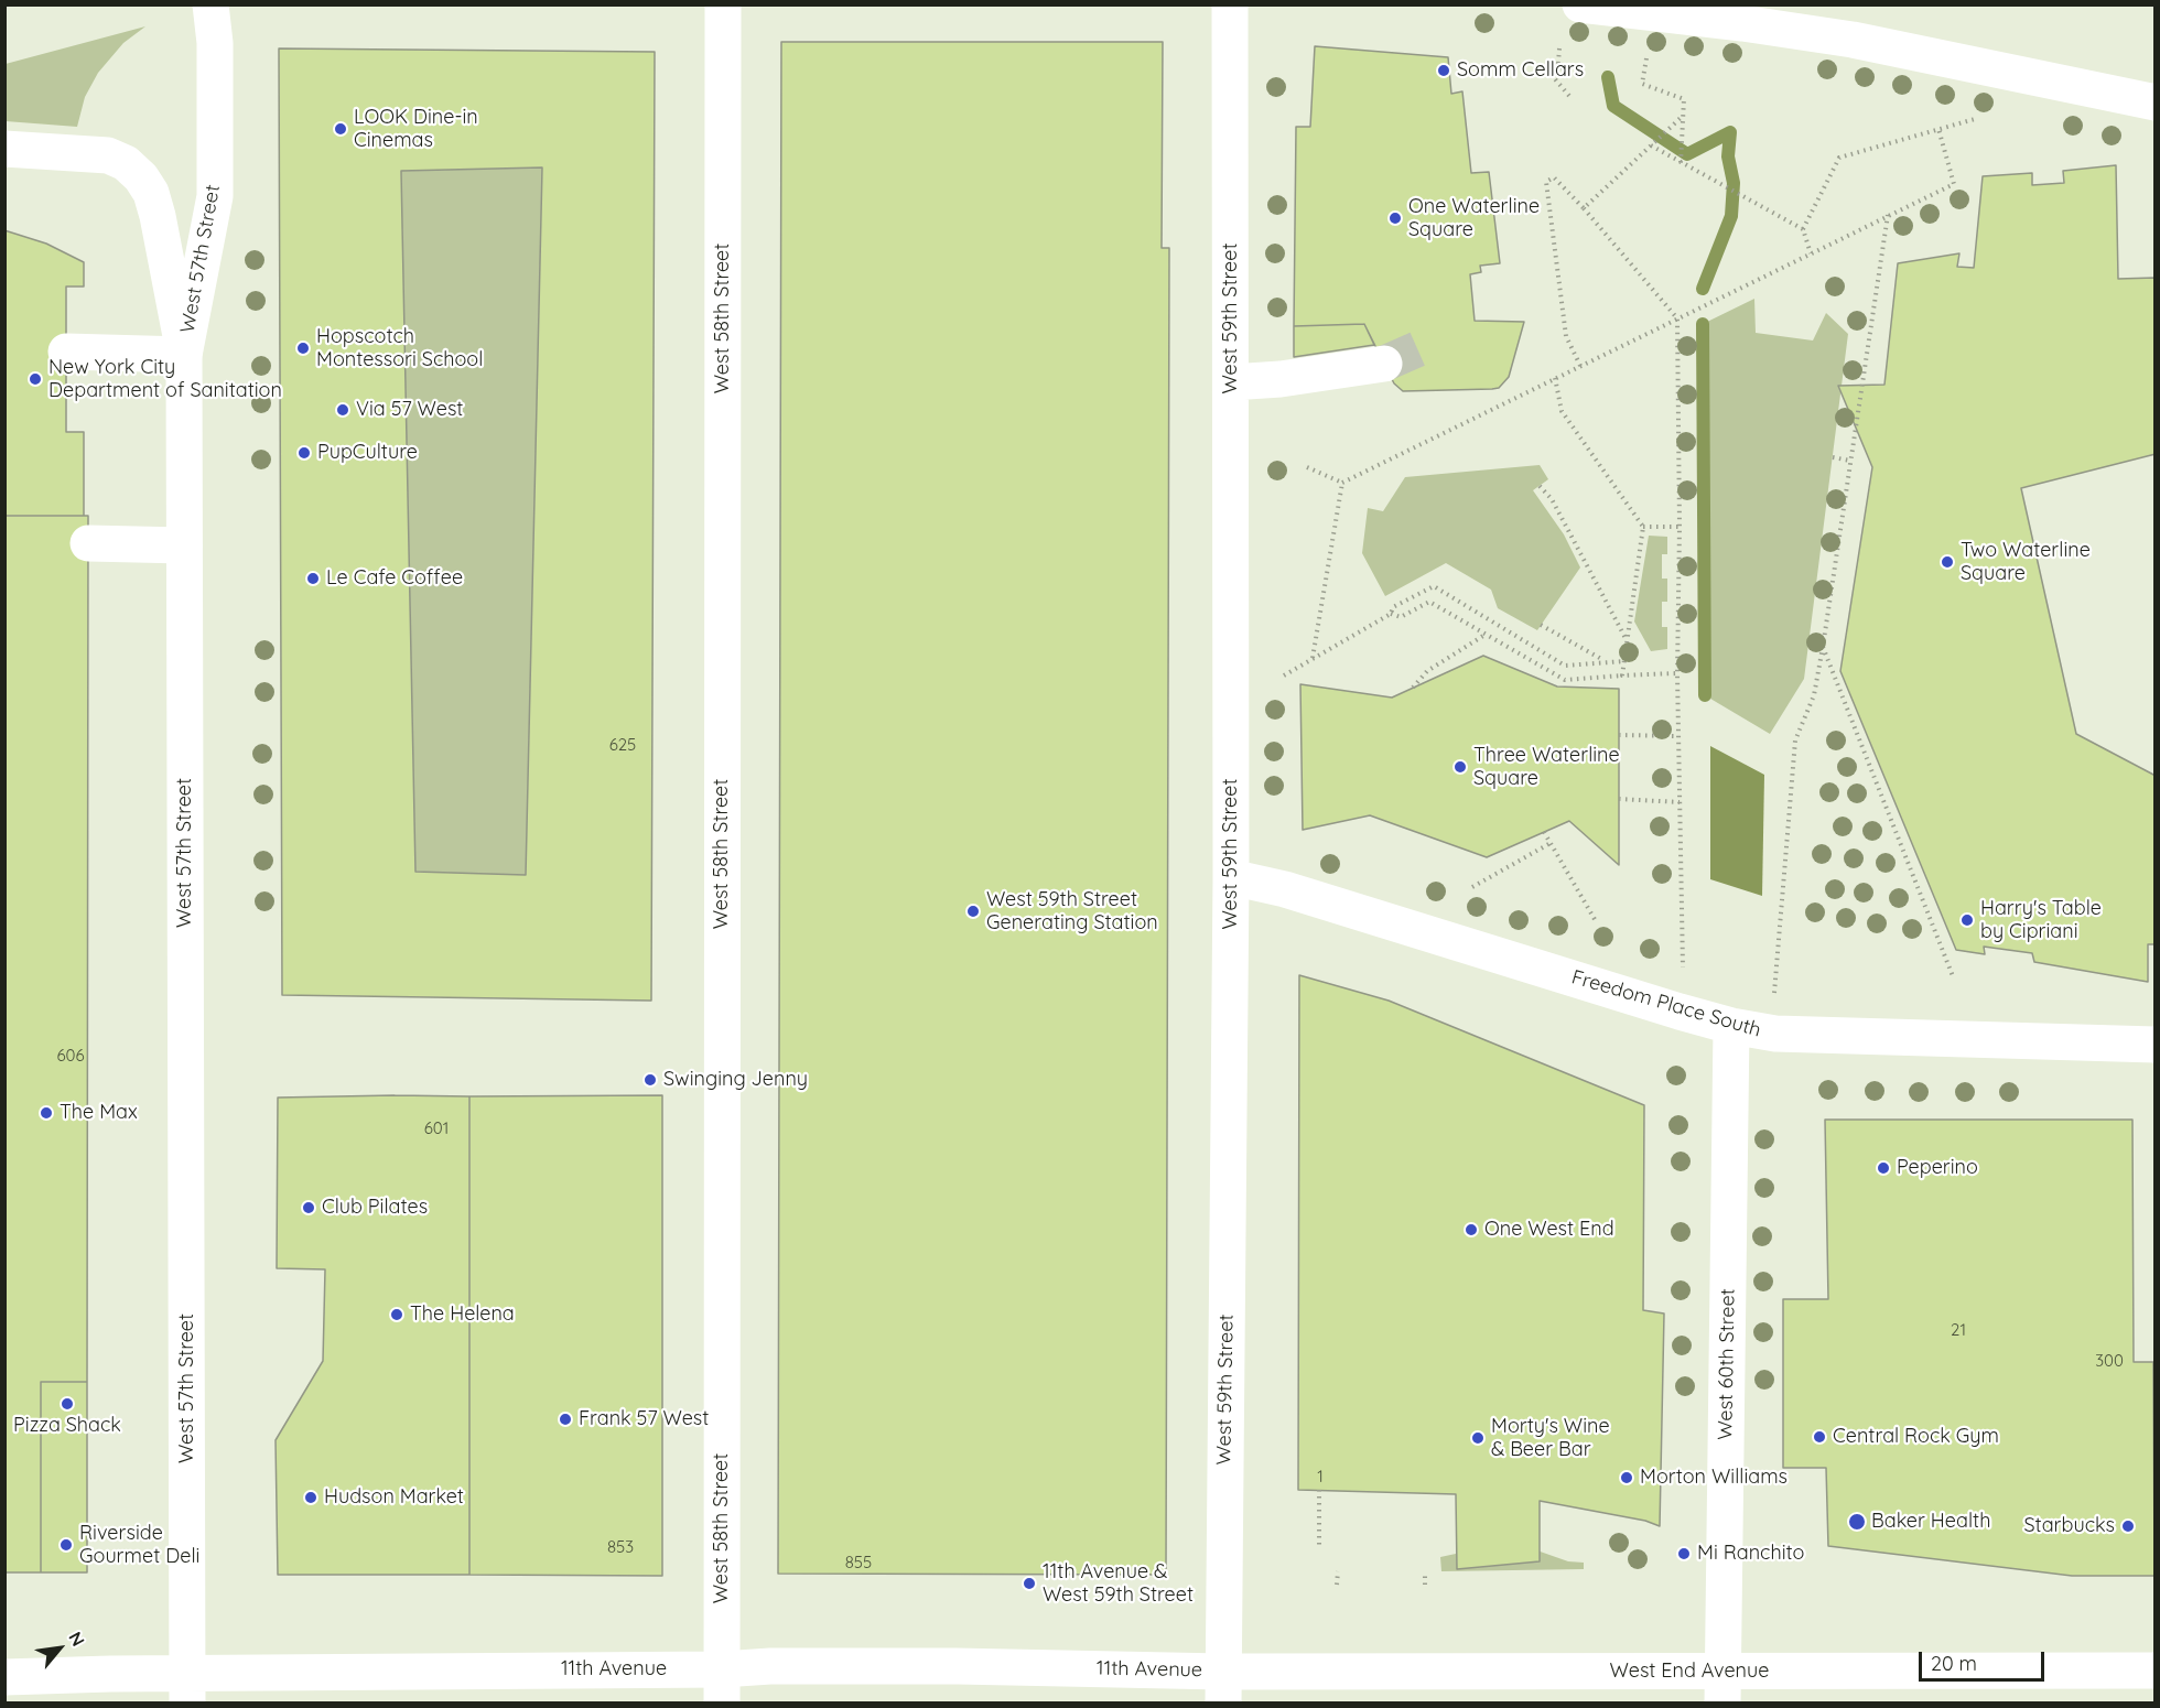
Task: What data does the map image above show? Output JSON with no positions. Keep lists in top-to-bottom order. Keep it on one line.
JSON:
{"streets":{"street":["West 57th Street","West 58th Street","West 59th Street","Freedom Place South","West 60th Street","11th Avenue","West End Avenue"]},"crossings":[["West 57th Street","11th Avenue"],["West 58th Street","11th Avenue"],["West 59th Street","Freedom Place South"],["West 59th Street","11th Avenue"],["West 59th Street","West End Avenue"],["Freedom Place South","West 60th Street"],["West 60th Street","West End Avenue"],["11th Avenue","West End Avenue"]],"places":["Somm Cellars","LOOK Dine-in Cinemas","One Waterline Square","Hopscotch Montessori School","New York City Department of Sanitation","Via 57 West","PupCulture","Two Waterline Square","Le Cafe Coffee","Three Waterline Square","West 59th Street Generating Station","Harry's Table by Cipriani","Swinging Jenny","The Max","Peperino","Club Pilates","One West End","The Helena","Pizza Shack","Frank 57 West","Central Rock Gym","Morty's Wine & Beer Bar","Morton Williams","Hudson Market","Baker Health","Starbucks","Riverside Gourmet Deli","Mi Ranchito","11th Avenue & West 59th Street"],"house_numbers":["625","606","601","21","300","1","853","855"],"scale_bar":"20 m","north":"top right"}
